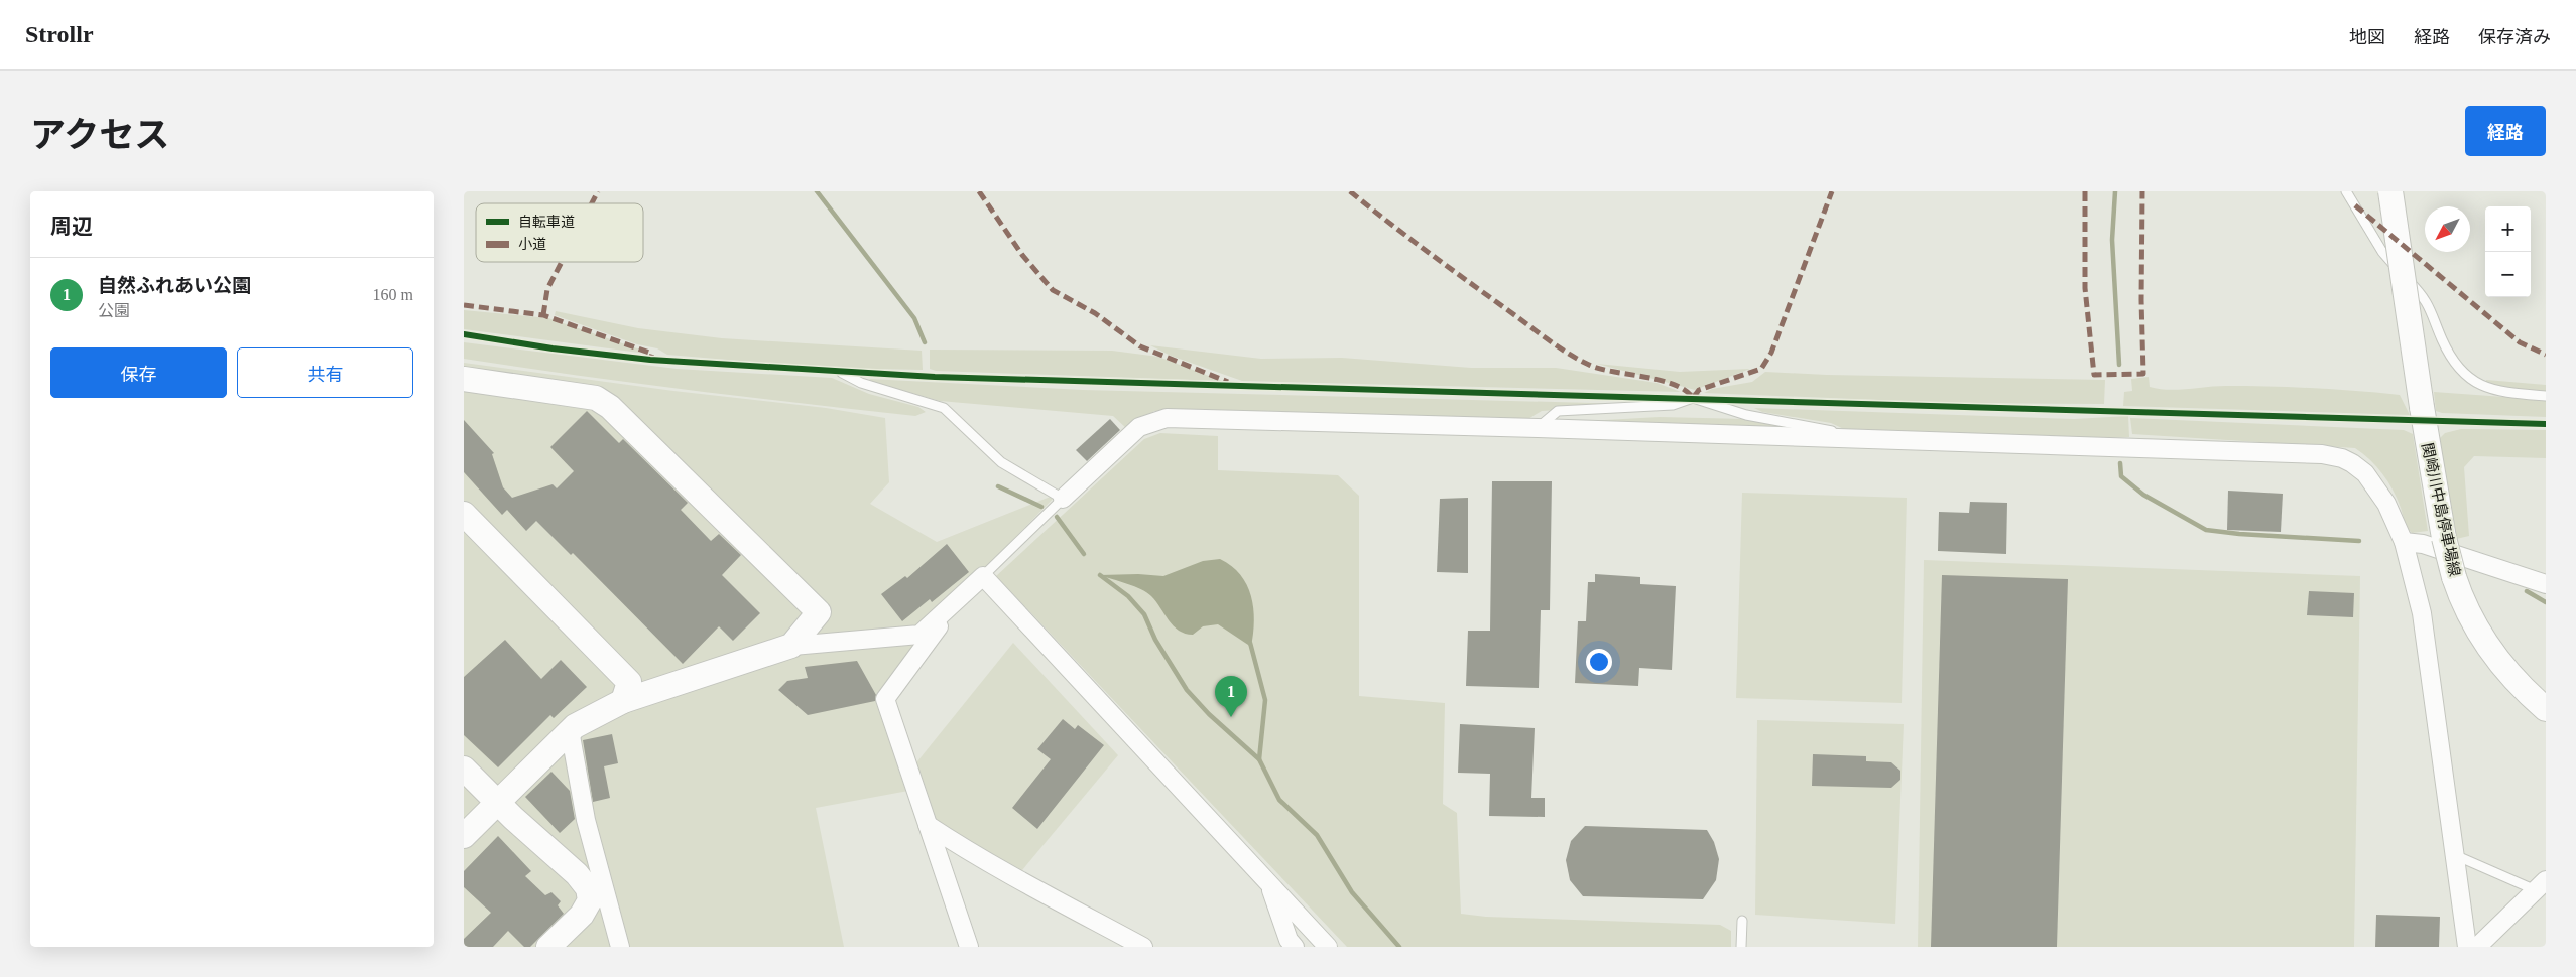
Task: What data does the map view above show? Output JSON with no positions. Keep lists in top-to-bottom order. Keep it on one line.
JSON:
{"streets":{"street":["関崎川中島停車場線"]},"legend":["自転車道","小道"],"north":"bottom left","page":{"header":"Strollr","nav":["地図","経路","保存済み"],"title":"アクセス","buttons":["経路",["保存","共有"]],"heading":"周辺","map_buttons":["+","−"],"list":[{"mark":"1","name":"自然ふれあい公園","note":"公園","value":"160 m"}],"pins":"1"}}
